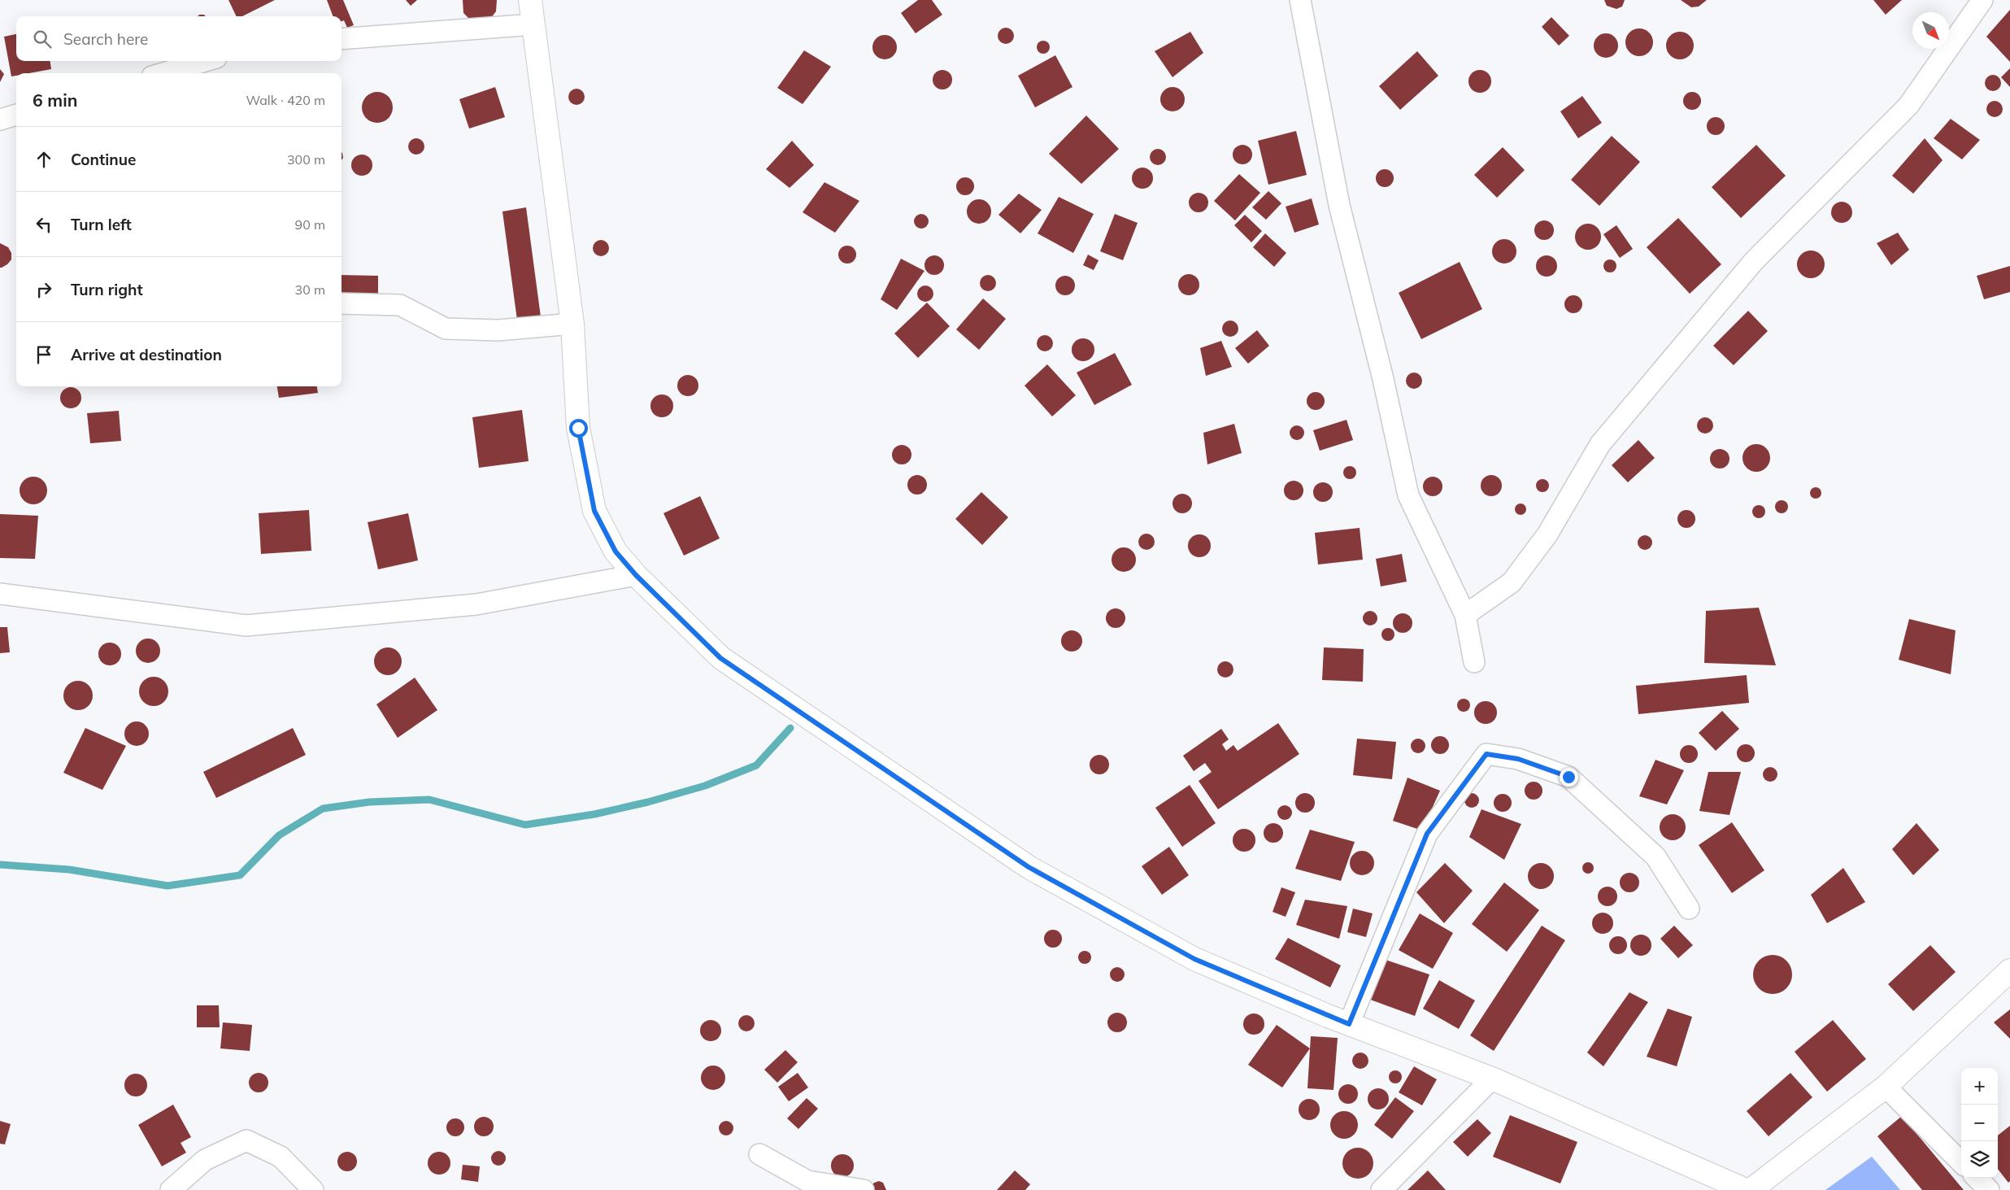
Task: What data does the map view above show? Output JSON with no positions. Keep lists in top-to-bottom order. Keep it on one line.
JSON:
{"north":"bottom right","page":{"search":"Search here","heading":["6 min","Walk · 420 m"],"list":[["Continue","300 m"],["Turn left","90 m"],["Turn right","30 m"],"Arrive at destination"],"map_buttons":["+","−"]}}
